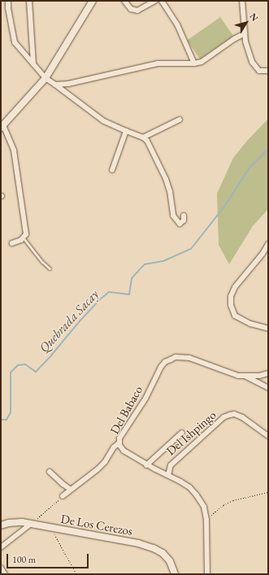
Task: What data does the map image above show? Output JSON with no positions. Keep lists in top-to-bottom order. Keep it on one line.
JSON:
{"streets":{"street":["Del Babaco","Del Ishpingo","De Los Cerezos"]},"crossings":[["Del Babaco","Del Ishpingo"]],"water":["Quebrada Sacay"],"scale_bar":"100 m","north":"top right"}
